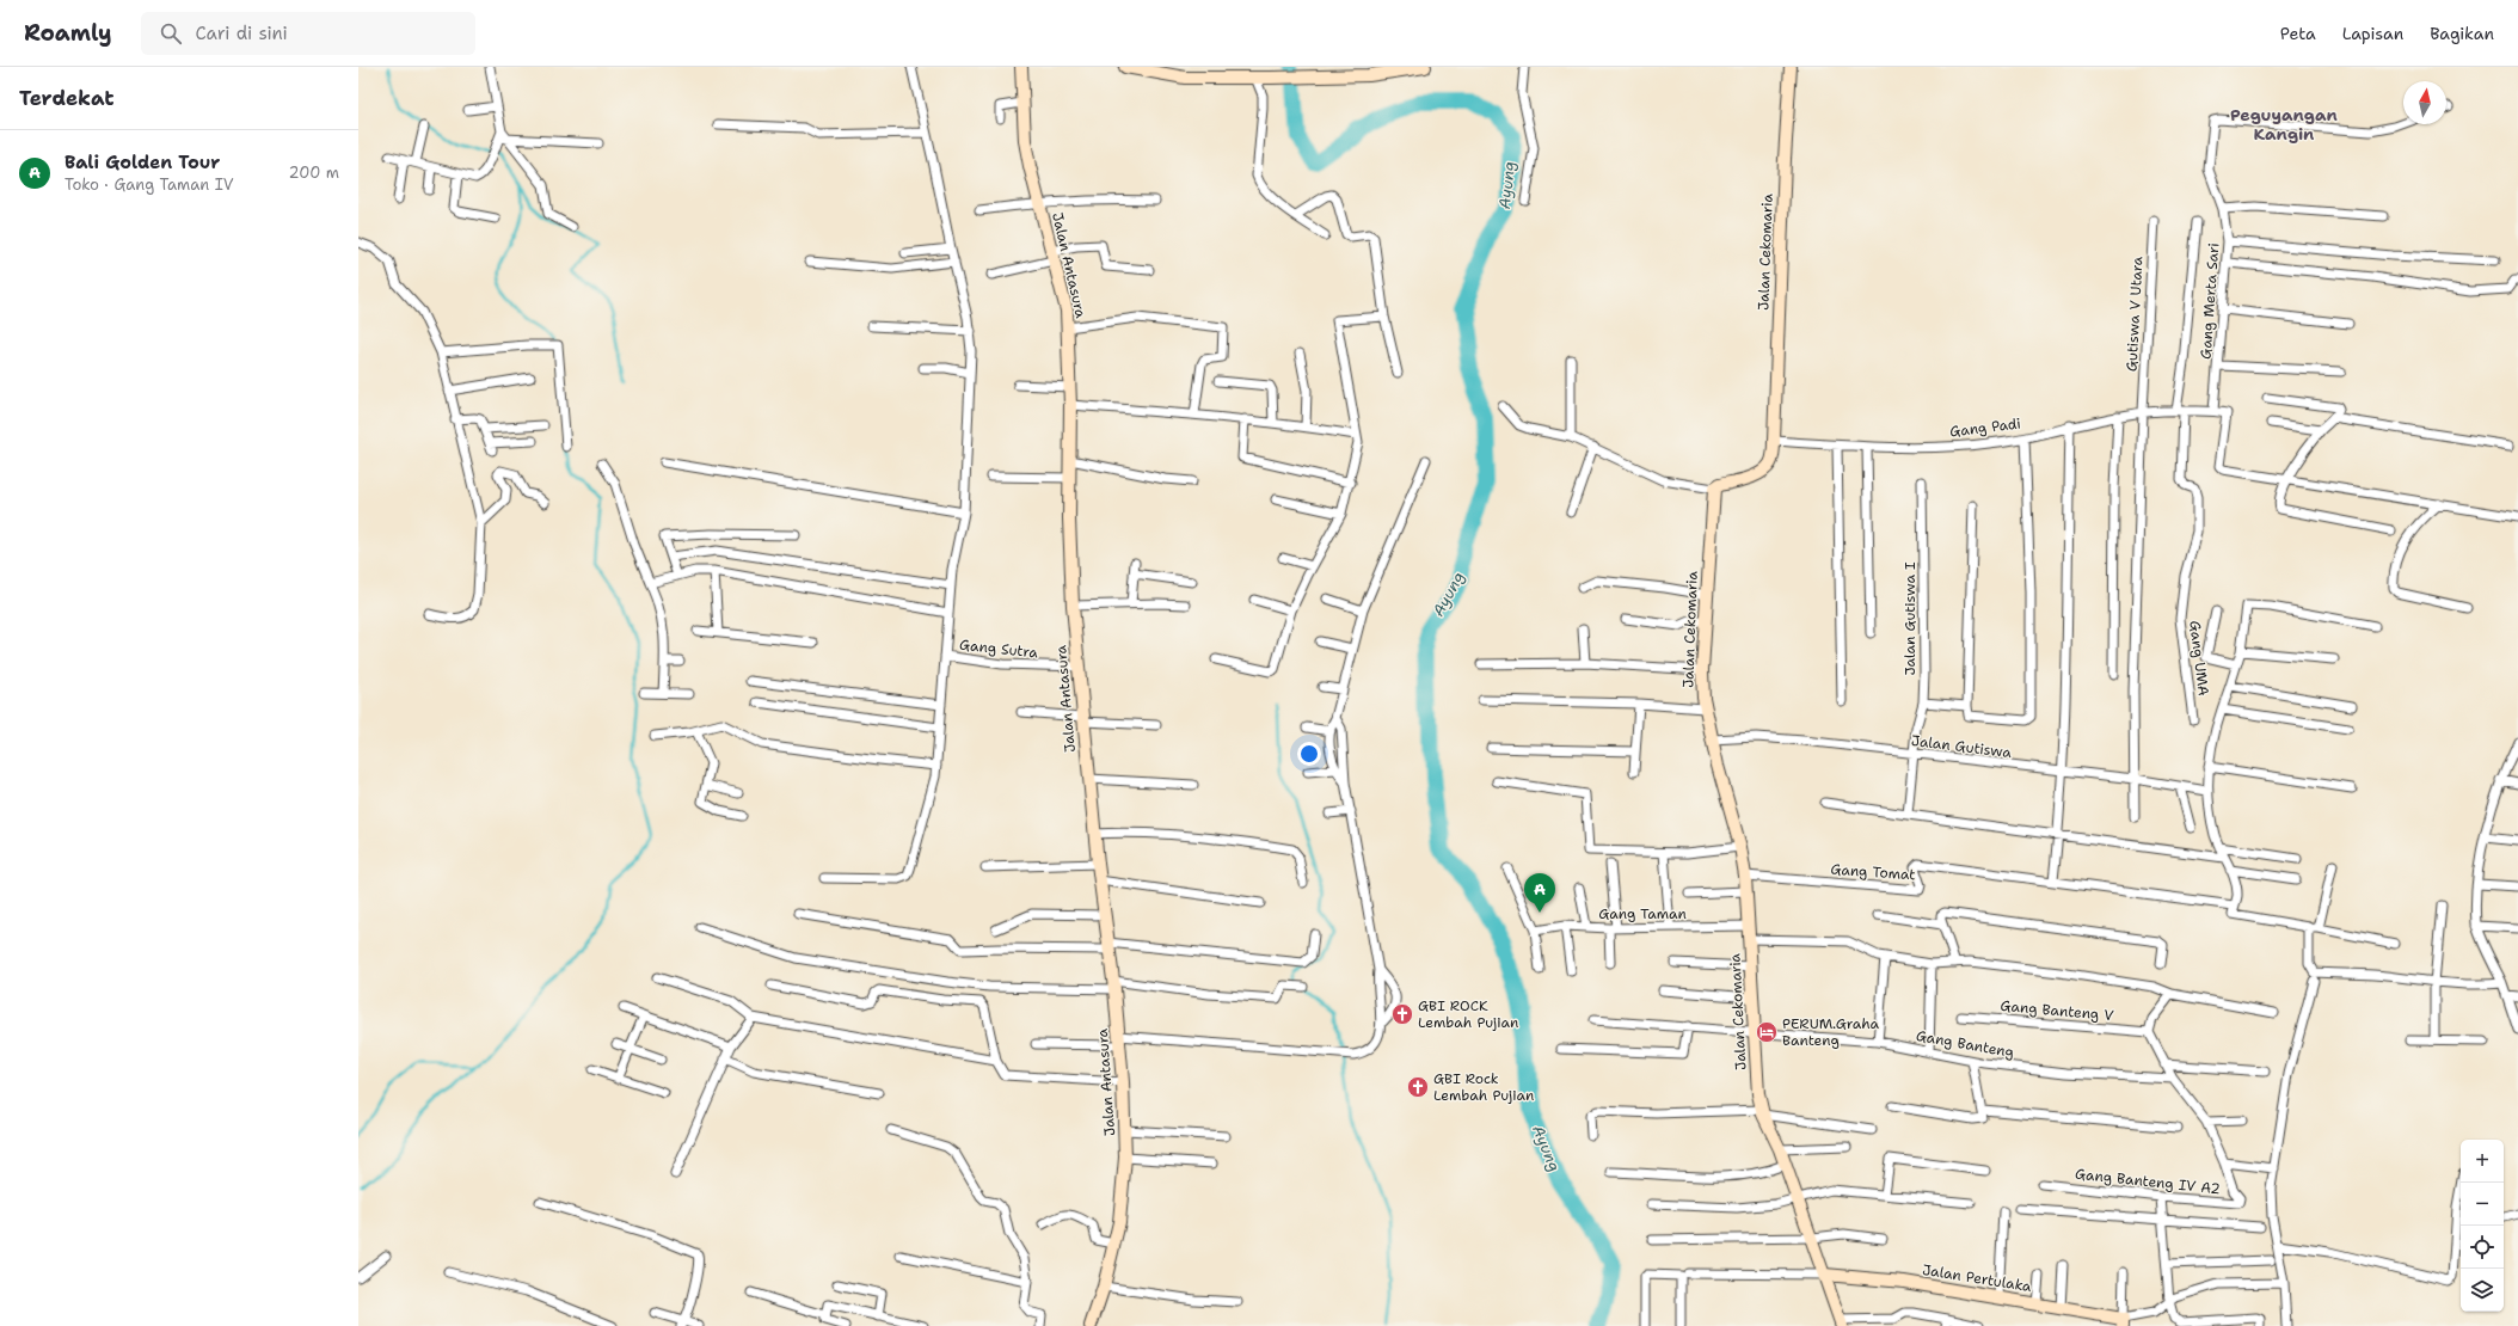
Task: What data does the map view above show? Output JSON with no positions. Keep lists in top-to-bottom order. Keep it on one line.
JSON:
{"streets":{"street":["Jalan Cekomaria","Jalan Antasura","Gang Merta Sari","Gutiswa V Utara","Gang Padi","Jalan Gutiswa I","Gang Sutra","Gang UMA","Jalan Gutiswa","Gang Tomat","Gang Taman","Gang Banteng V","Gang Banteng","Gang Banteng IV A2","Jalan Pertulaka"]},"crossings":[["Jalan Cekomaria","Gang Padi"],["Jalan Cekomaria","Jalan Gutiswa"],["Jalan Cekomaria","Gang Tomat"],["Jalan Cekomaria","Gang Taman"],["Jalan Cekomaria","Gang Banteng"],["Jalan Cekomaria","Jalan Pertulaka"],["Jalan Antasura","Gang Sutra"],["Gang Merta Sari","Gang Padi"],["Gutiswa V Utara","Gang Padi"],["Gutiswa V Utara","Jalan Gutiswa"],["Gang Padi","Gang UMA"],["Jalan Gutiswa I","Jalan Gutiswa"]],"districts":["Peguyangan Kangin"],"water":["Ayung"],"places":{"church":["GBI ROCK Lembah Pujian","GBI Rock Lembah Pujian"],"hotel":["PERUM.Graha Banteng"]},"north":"top","page":{"header":"Roamly","search":"Cari di sini","nav":["Peta","Lapisan","Bagikan"],"heading":"Terdekat","list":[{"mark":"A","name":"Bali Golden Tour","note":"Toko · Gang Taman IV","value":"200 m"}],"pins":"A","map_buttons":["+","−"]}}
